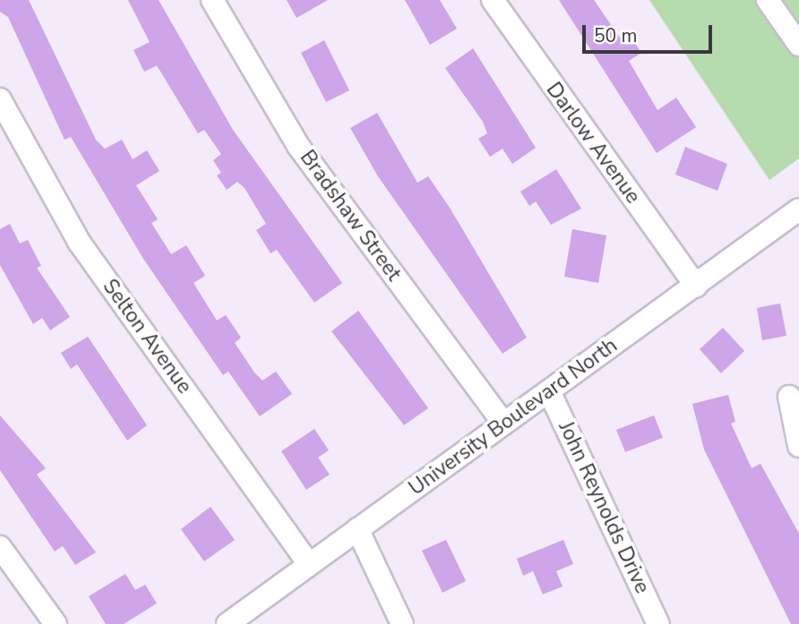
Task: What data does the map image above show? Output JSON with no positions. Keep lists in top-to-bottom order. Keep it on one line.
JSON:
{"streets":{"street":["Darlow Avenue","Bradshaw Street","Selton Avenue","University Boulevard North","John Reynolds Drive"]},"crossings":[["Darlow Avenue","University Boulevard North"],["Bradshaw Street","University Boulevard North"],["Selton Avenue","University Boulevard North"],["University Boulevard North","John Reynolds Drive"]],"scale_bar":"50 m"}
